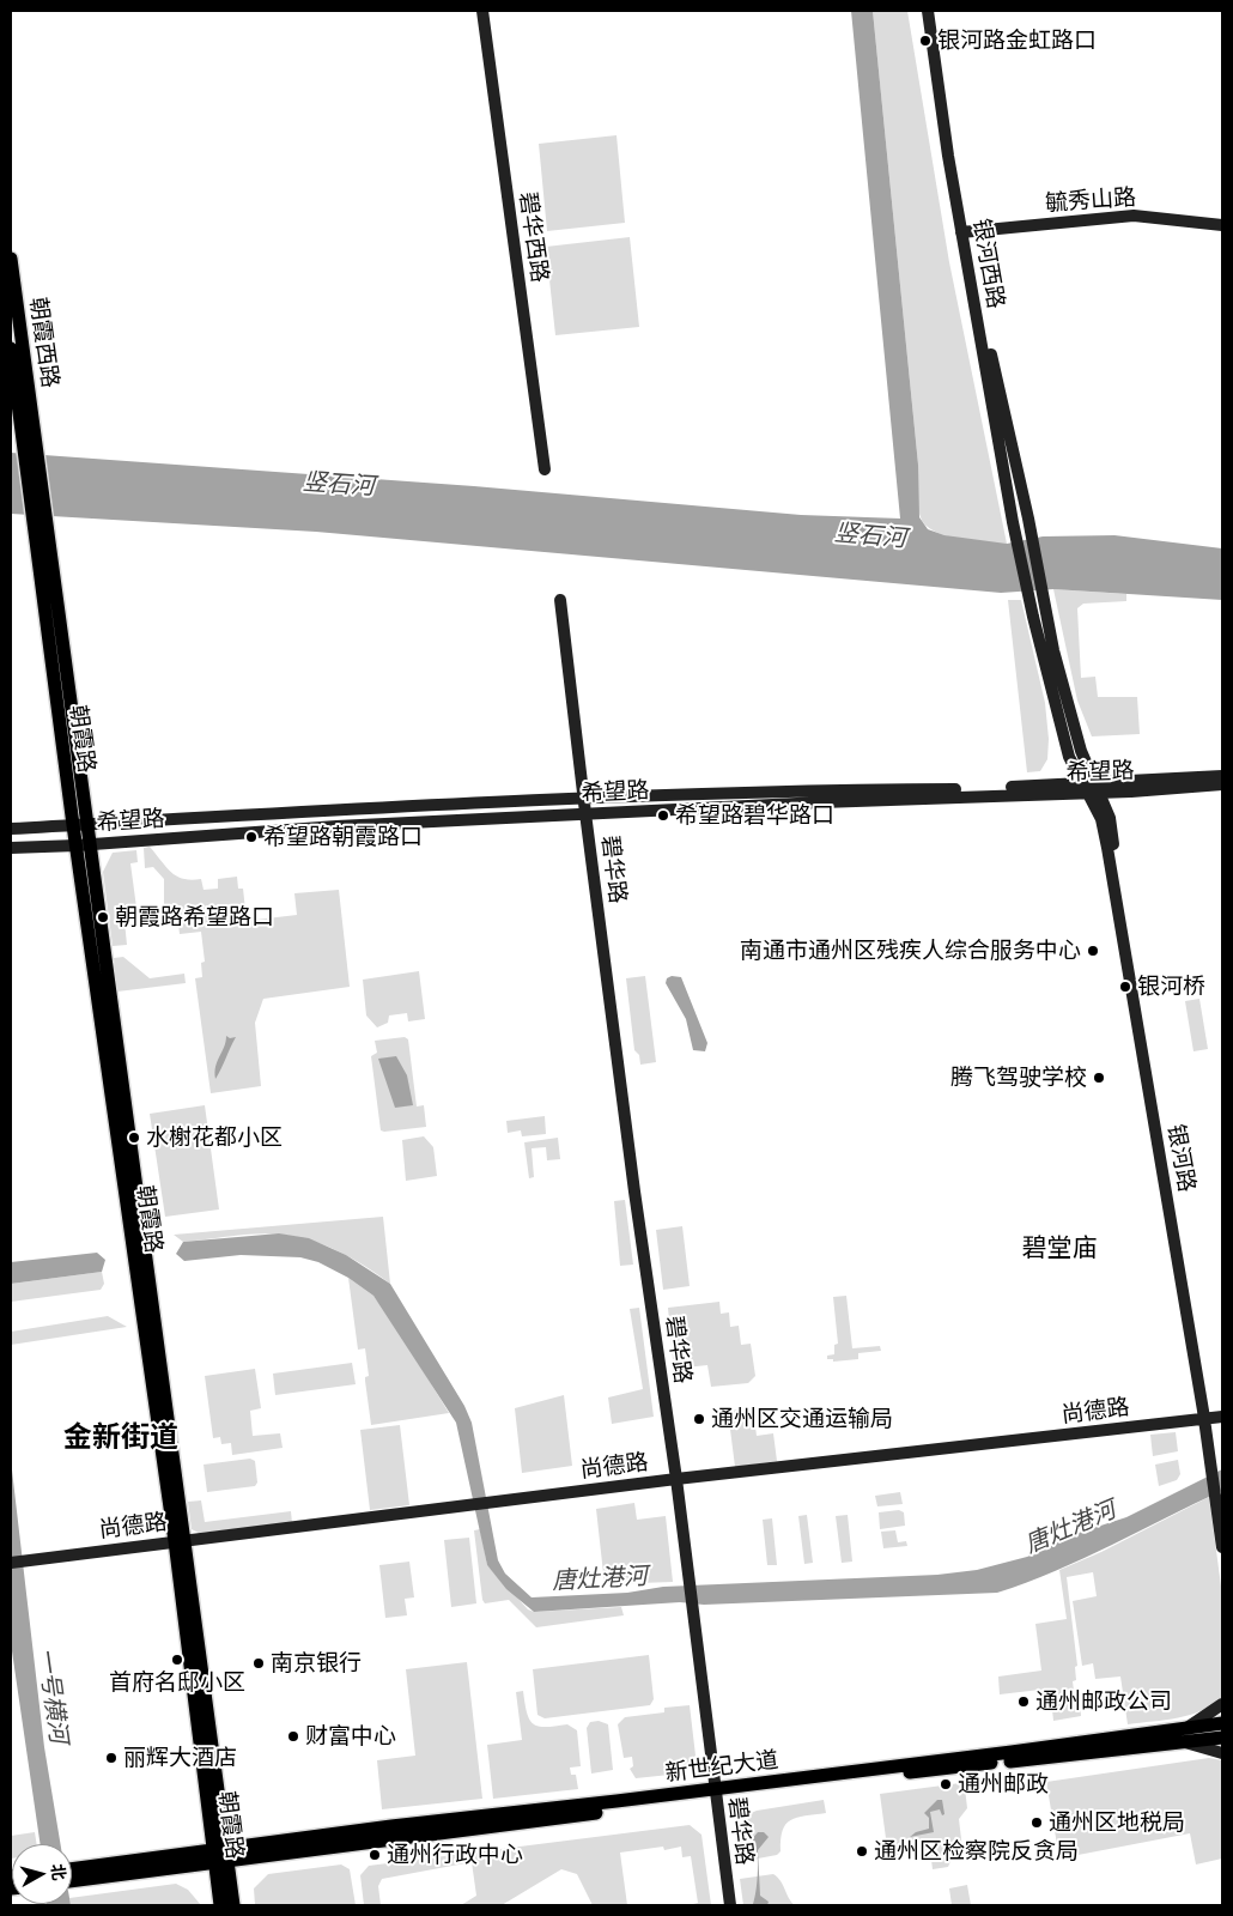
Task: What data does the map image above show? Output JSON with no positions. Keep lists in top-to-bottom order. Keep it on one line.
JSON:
{"streets":{"main road":["毓秀山路","碧华西路","银河西路","朝霞西路","朝霞路","希望路","碧华路","银河路","尚德路","新世纪大道"]},"crossings":[["毓秀山路","银河西路"],["银河西路","希望路"],["银河西路","银河路"],["朝霞西路","朝霞路"],["朝霞路","希望路"],["朝霞路","尚德路"],["朝霞路","新世纪大道"],["希望路","碧华路"],["希望路","银河路"],["碧华路","尚德路"],["碧华路","新世纪大道"],["银河路","尚德路"]],"districts":["碧堂庙","金新街道"],"water":["竖石河","唐灶港河","一号横河"],"places":["银河路金虹路口","希望路碧华路口","希望路朝霞路口","朝霞路希望路口","南通市通州区残疾人综合服务中心","银河桥","腾飞驾驶学校","水榭花都小区","通州区交通运输局","首府名邸小区","南京银行","通州邮政公司","财富中心","丽辉大酒店","通州邮政","通州区地税局","通州区检察院反贪局","通州行政中心"],"north":"right"}
